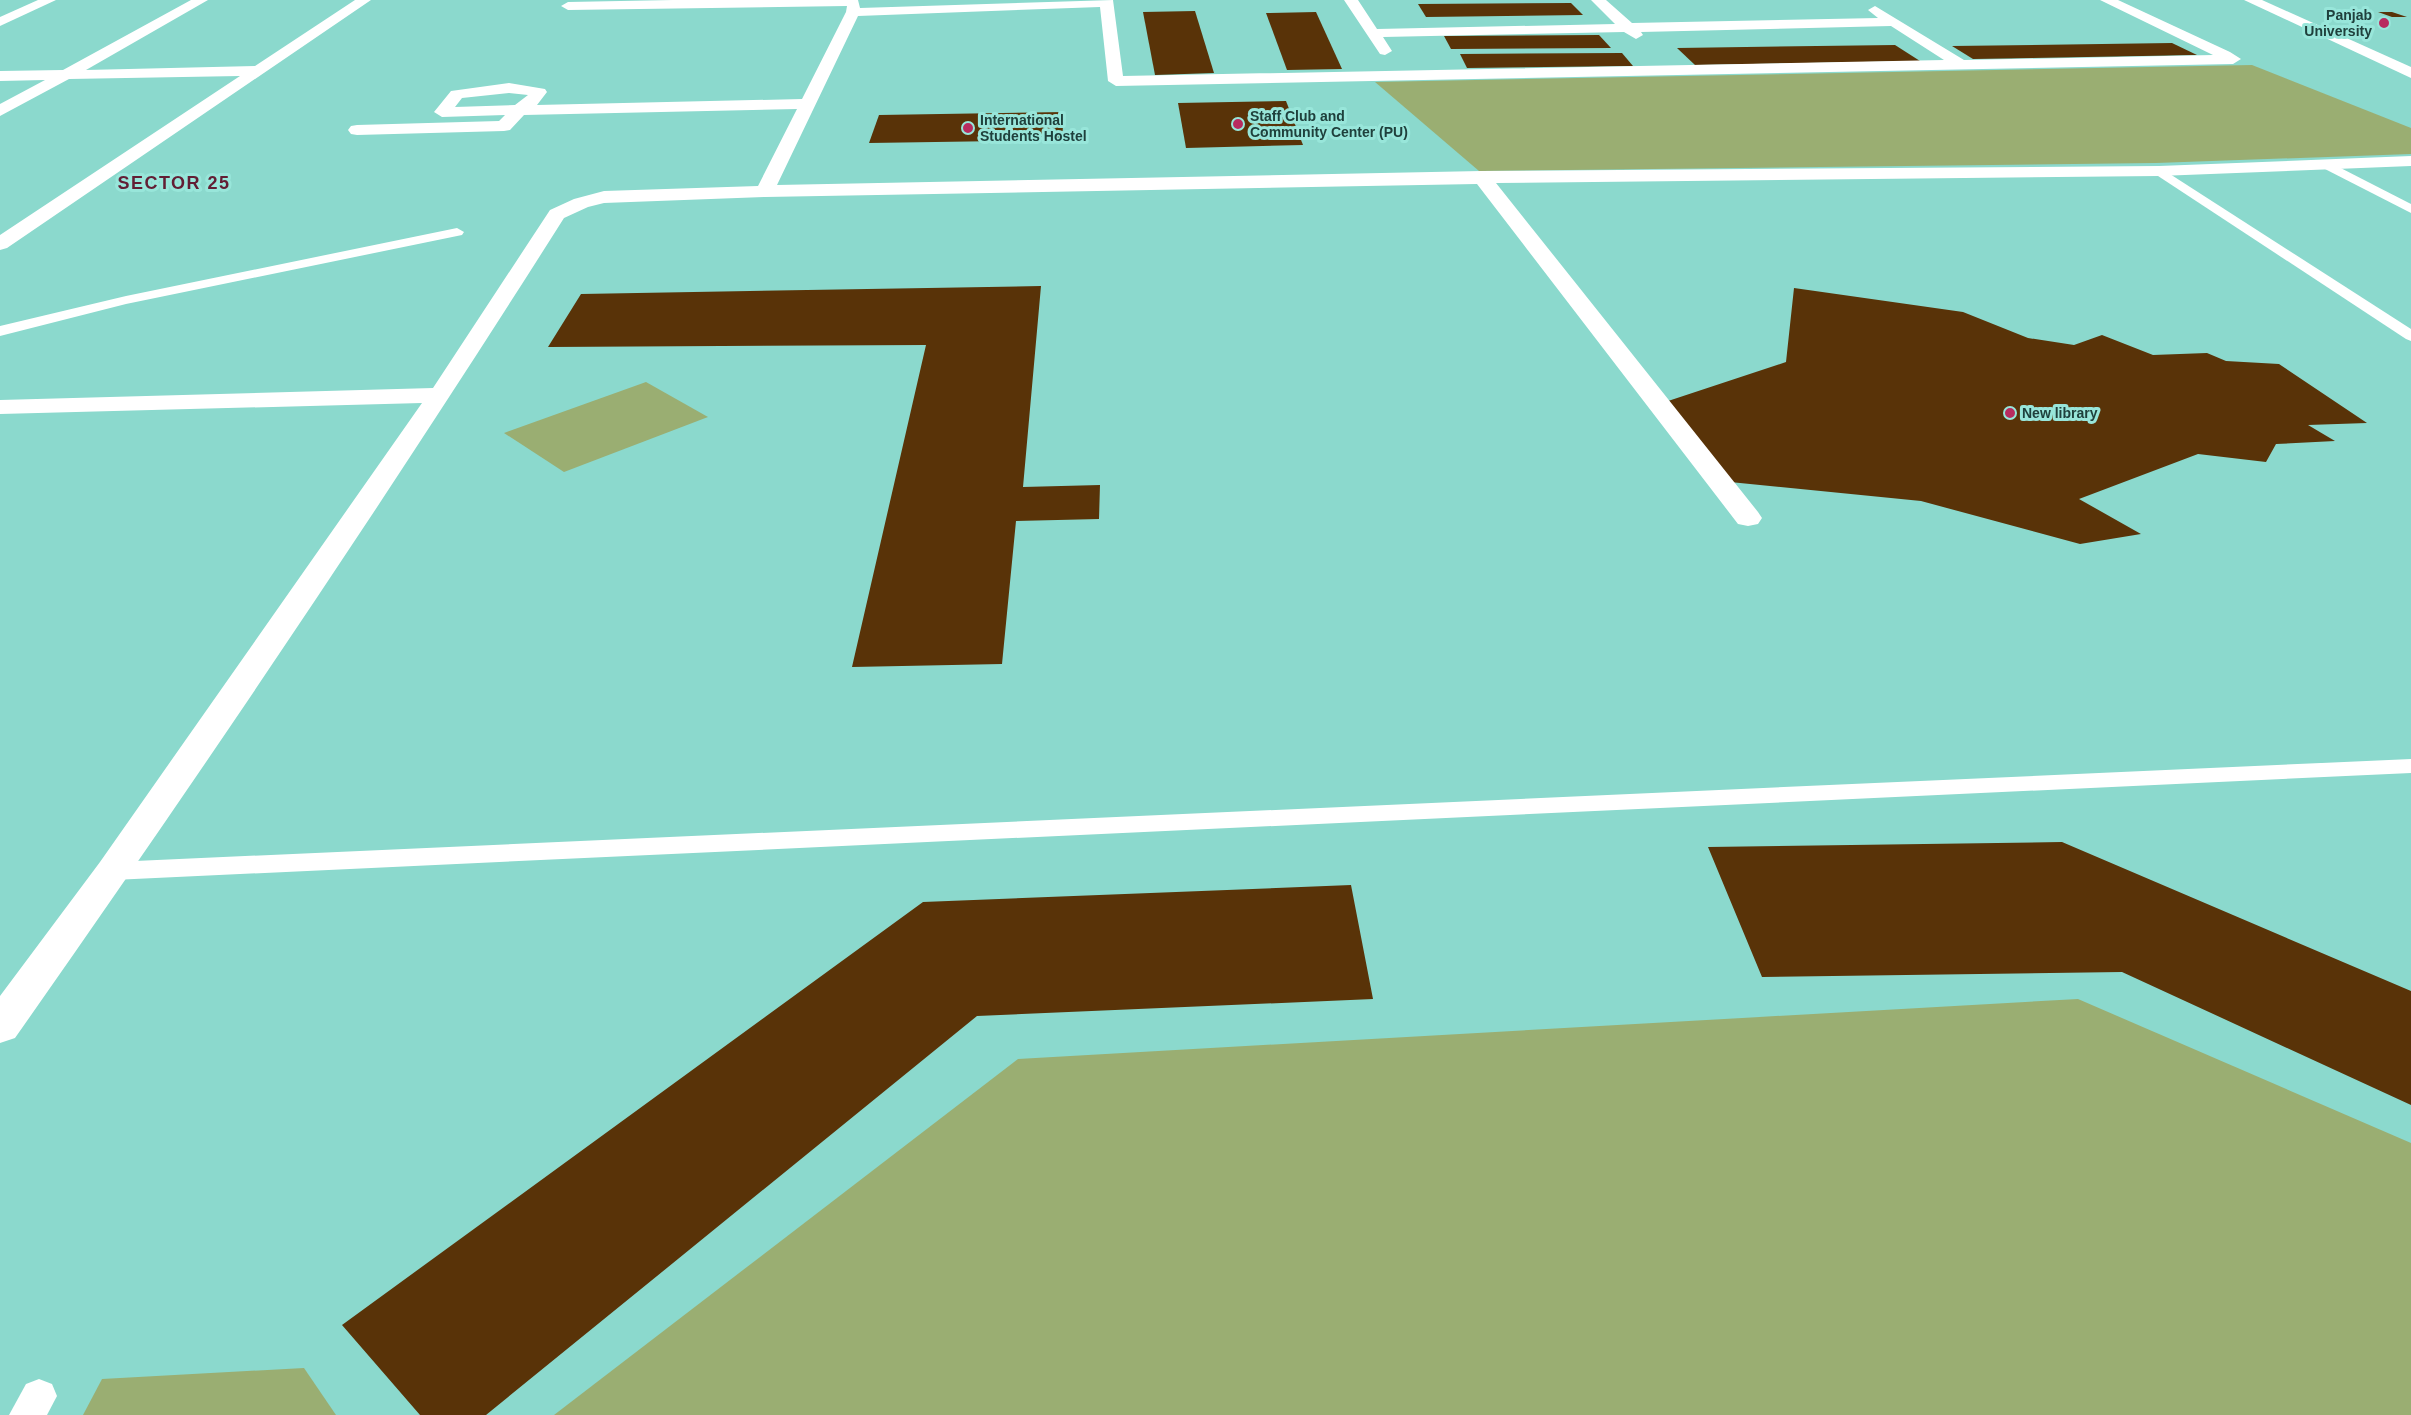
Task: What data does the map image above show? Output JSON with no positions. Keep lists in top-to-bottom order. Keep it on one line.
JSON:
{"districts":["SECTOR 25"],"places":["Panjab University","Staff Club and Community Center (PU)","International Students Hostel","New library"]}
